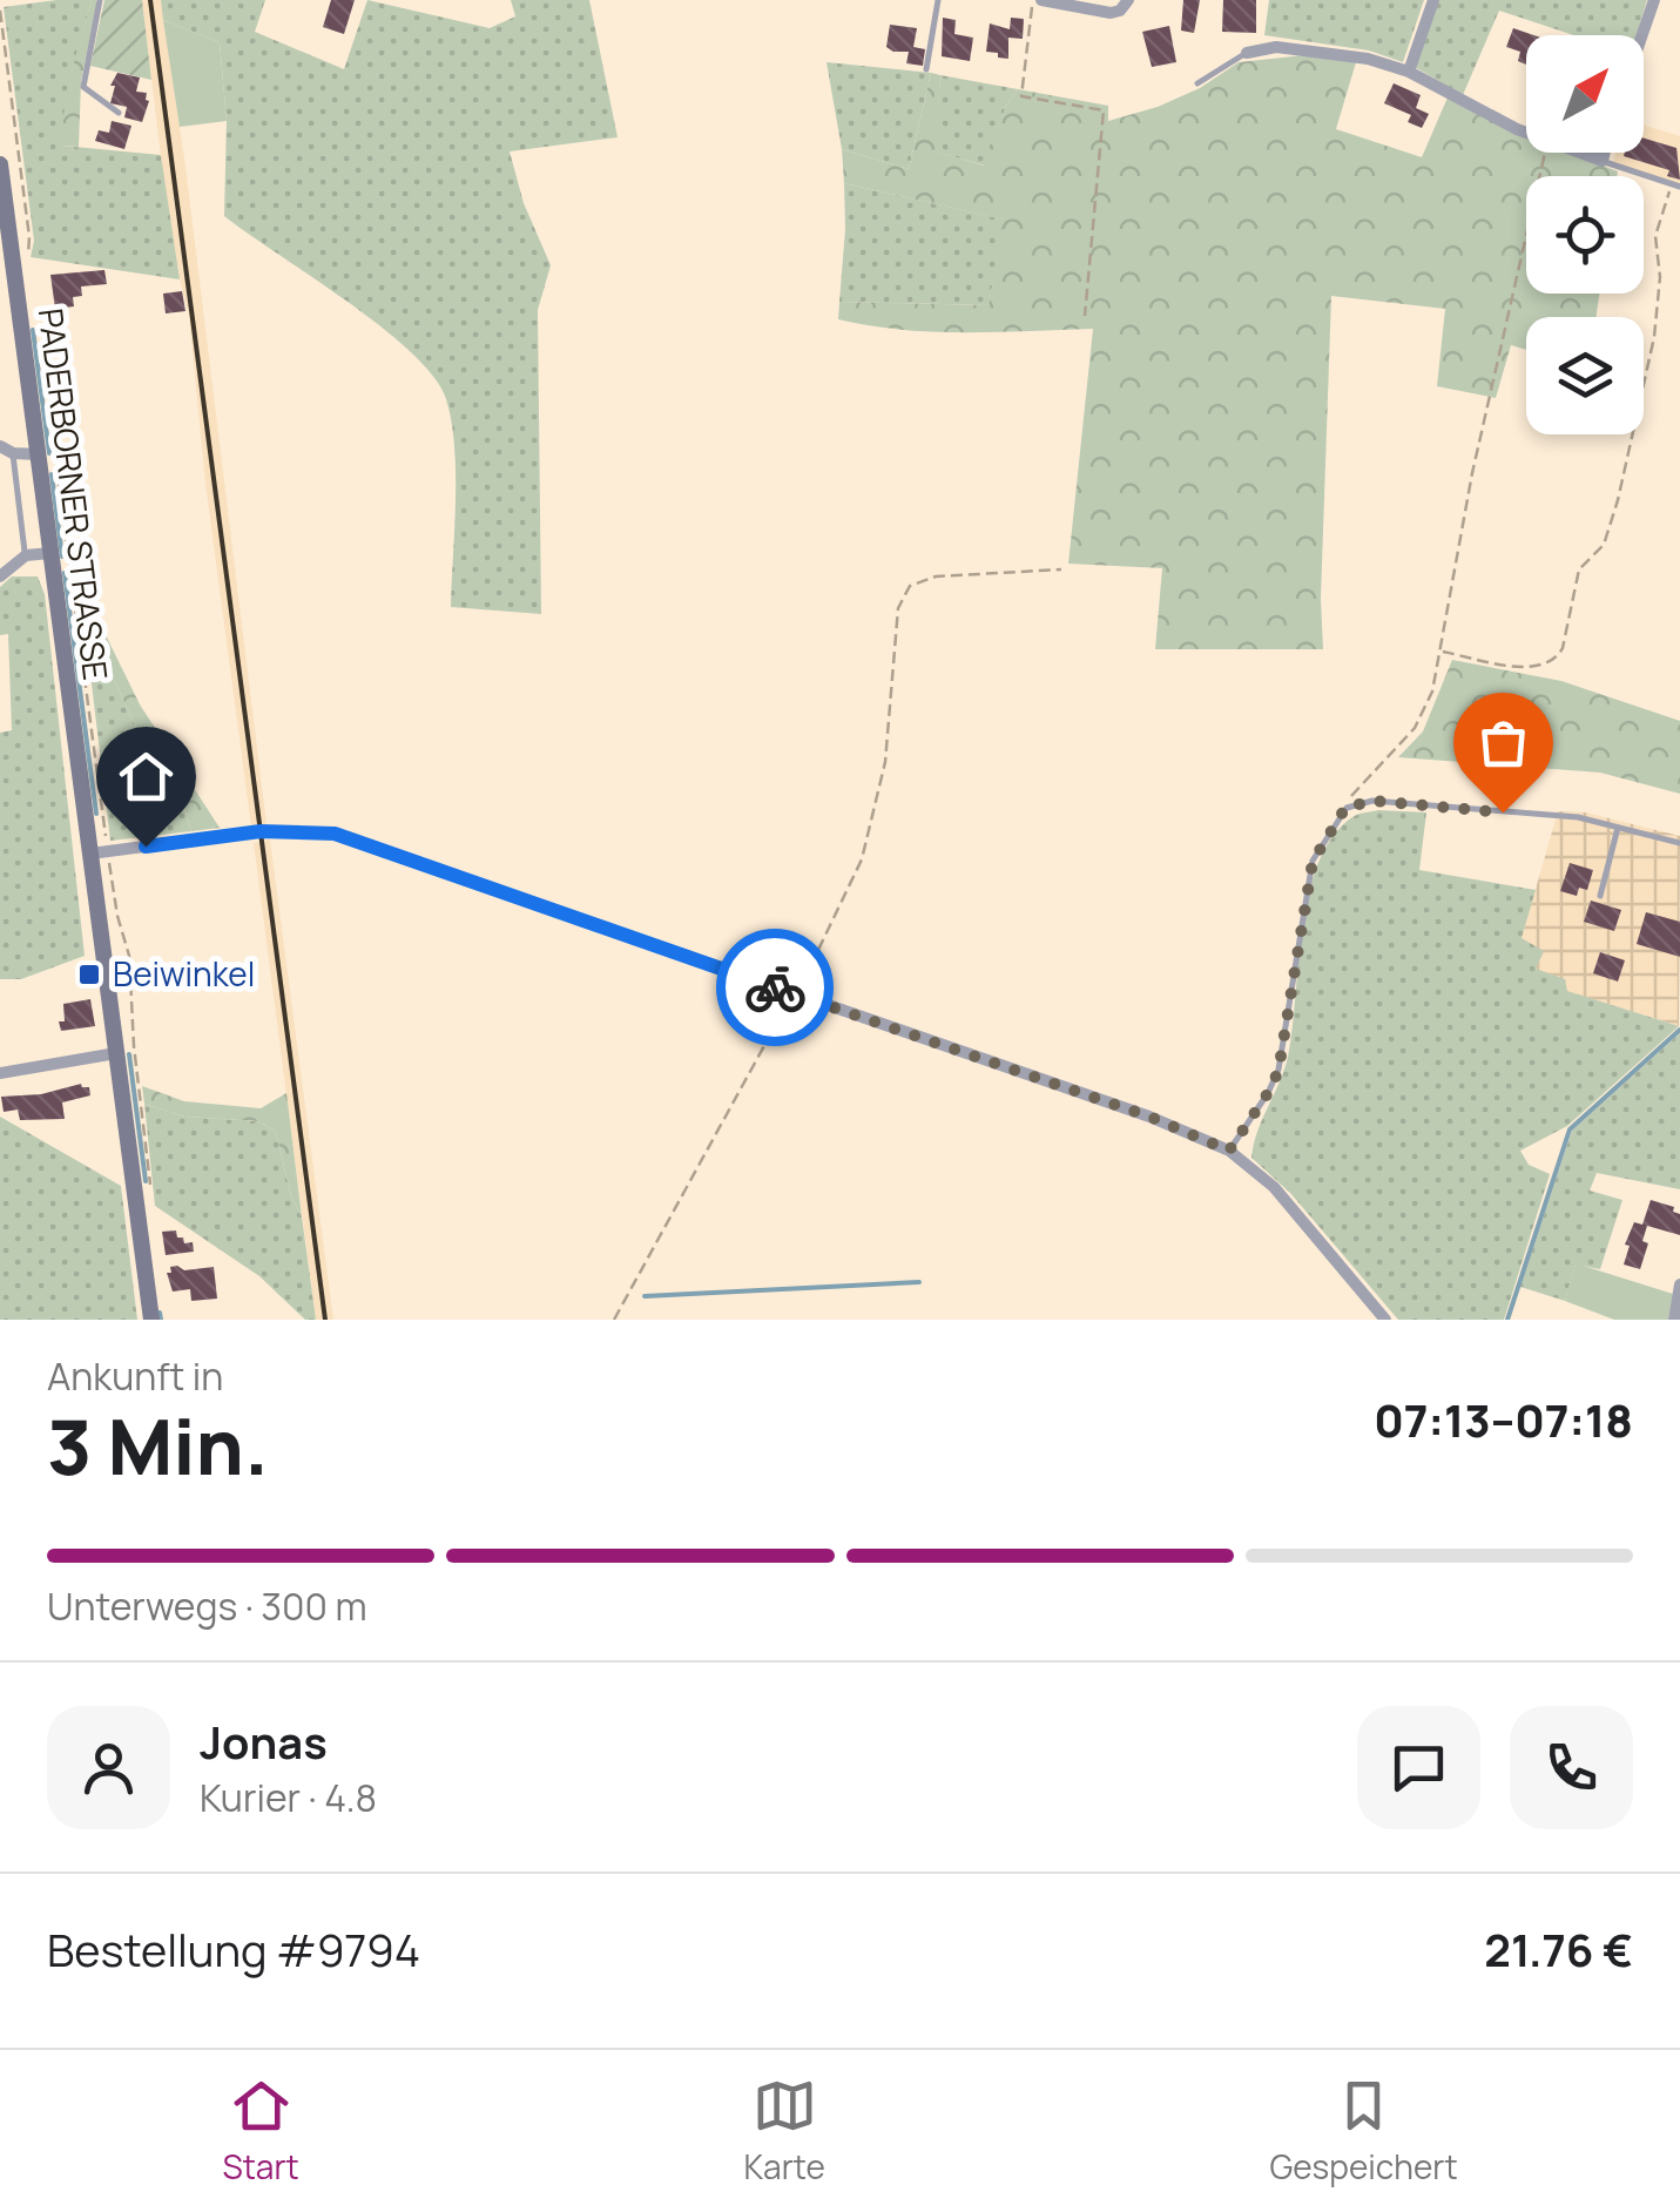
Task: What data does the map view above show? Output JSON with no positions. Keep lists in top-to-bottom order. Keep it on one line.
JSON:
{"streets":{"main road":["PADERBORNER STRASSE"]},"places":{"transit":["Beiwinkel"]},"north":"top right","page":{"heading":["3 Min.","Ankunft in","07:13–07:18"],"panel":["Jonas","Kurier · 4.8","Bestellung #9794","21.76 €"],"bar":"Unterwegs · 300 m","tabs":["Start","Karte","Gespeichert"]}}
